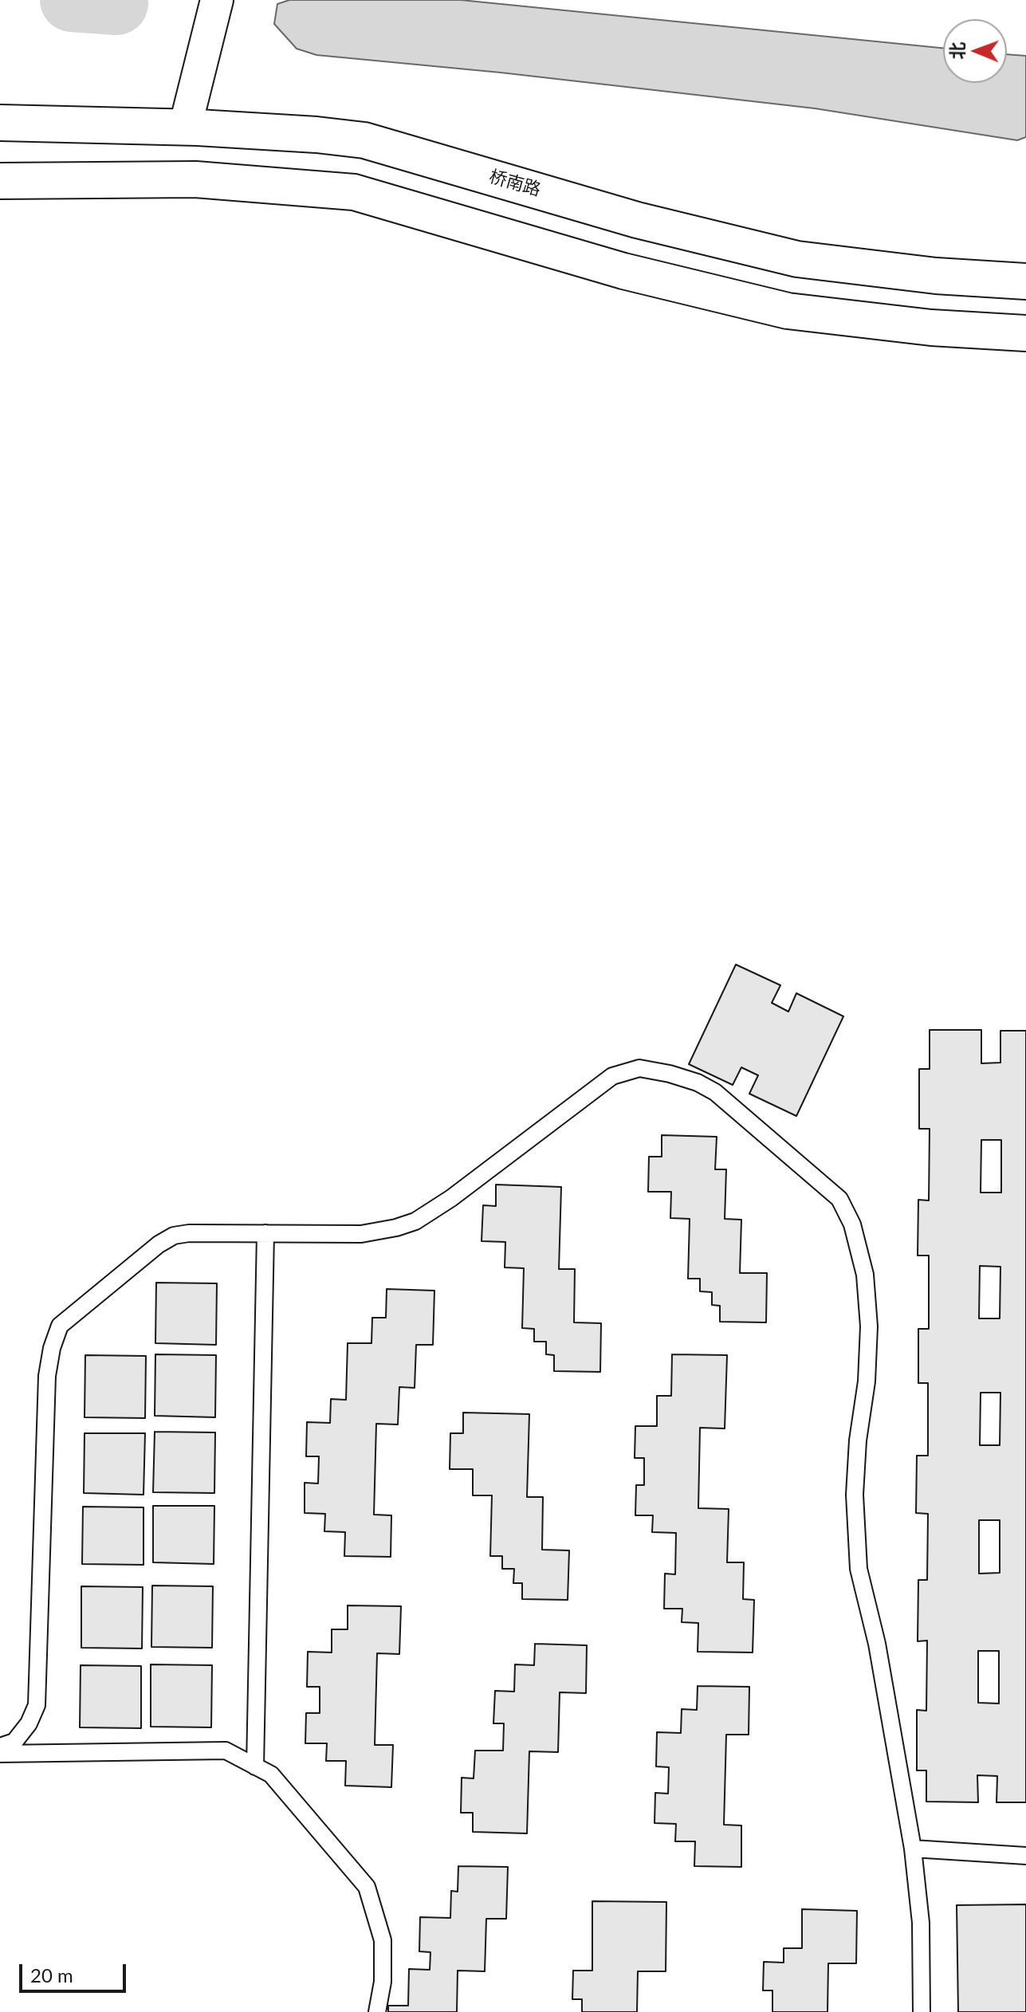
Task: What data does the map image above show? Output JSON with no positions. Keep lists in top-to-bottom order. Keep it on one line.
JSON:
{"streets":{"main road":["桥南路"]},"scale_bar":"20 m","north":"left"}
